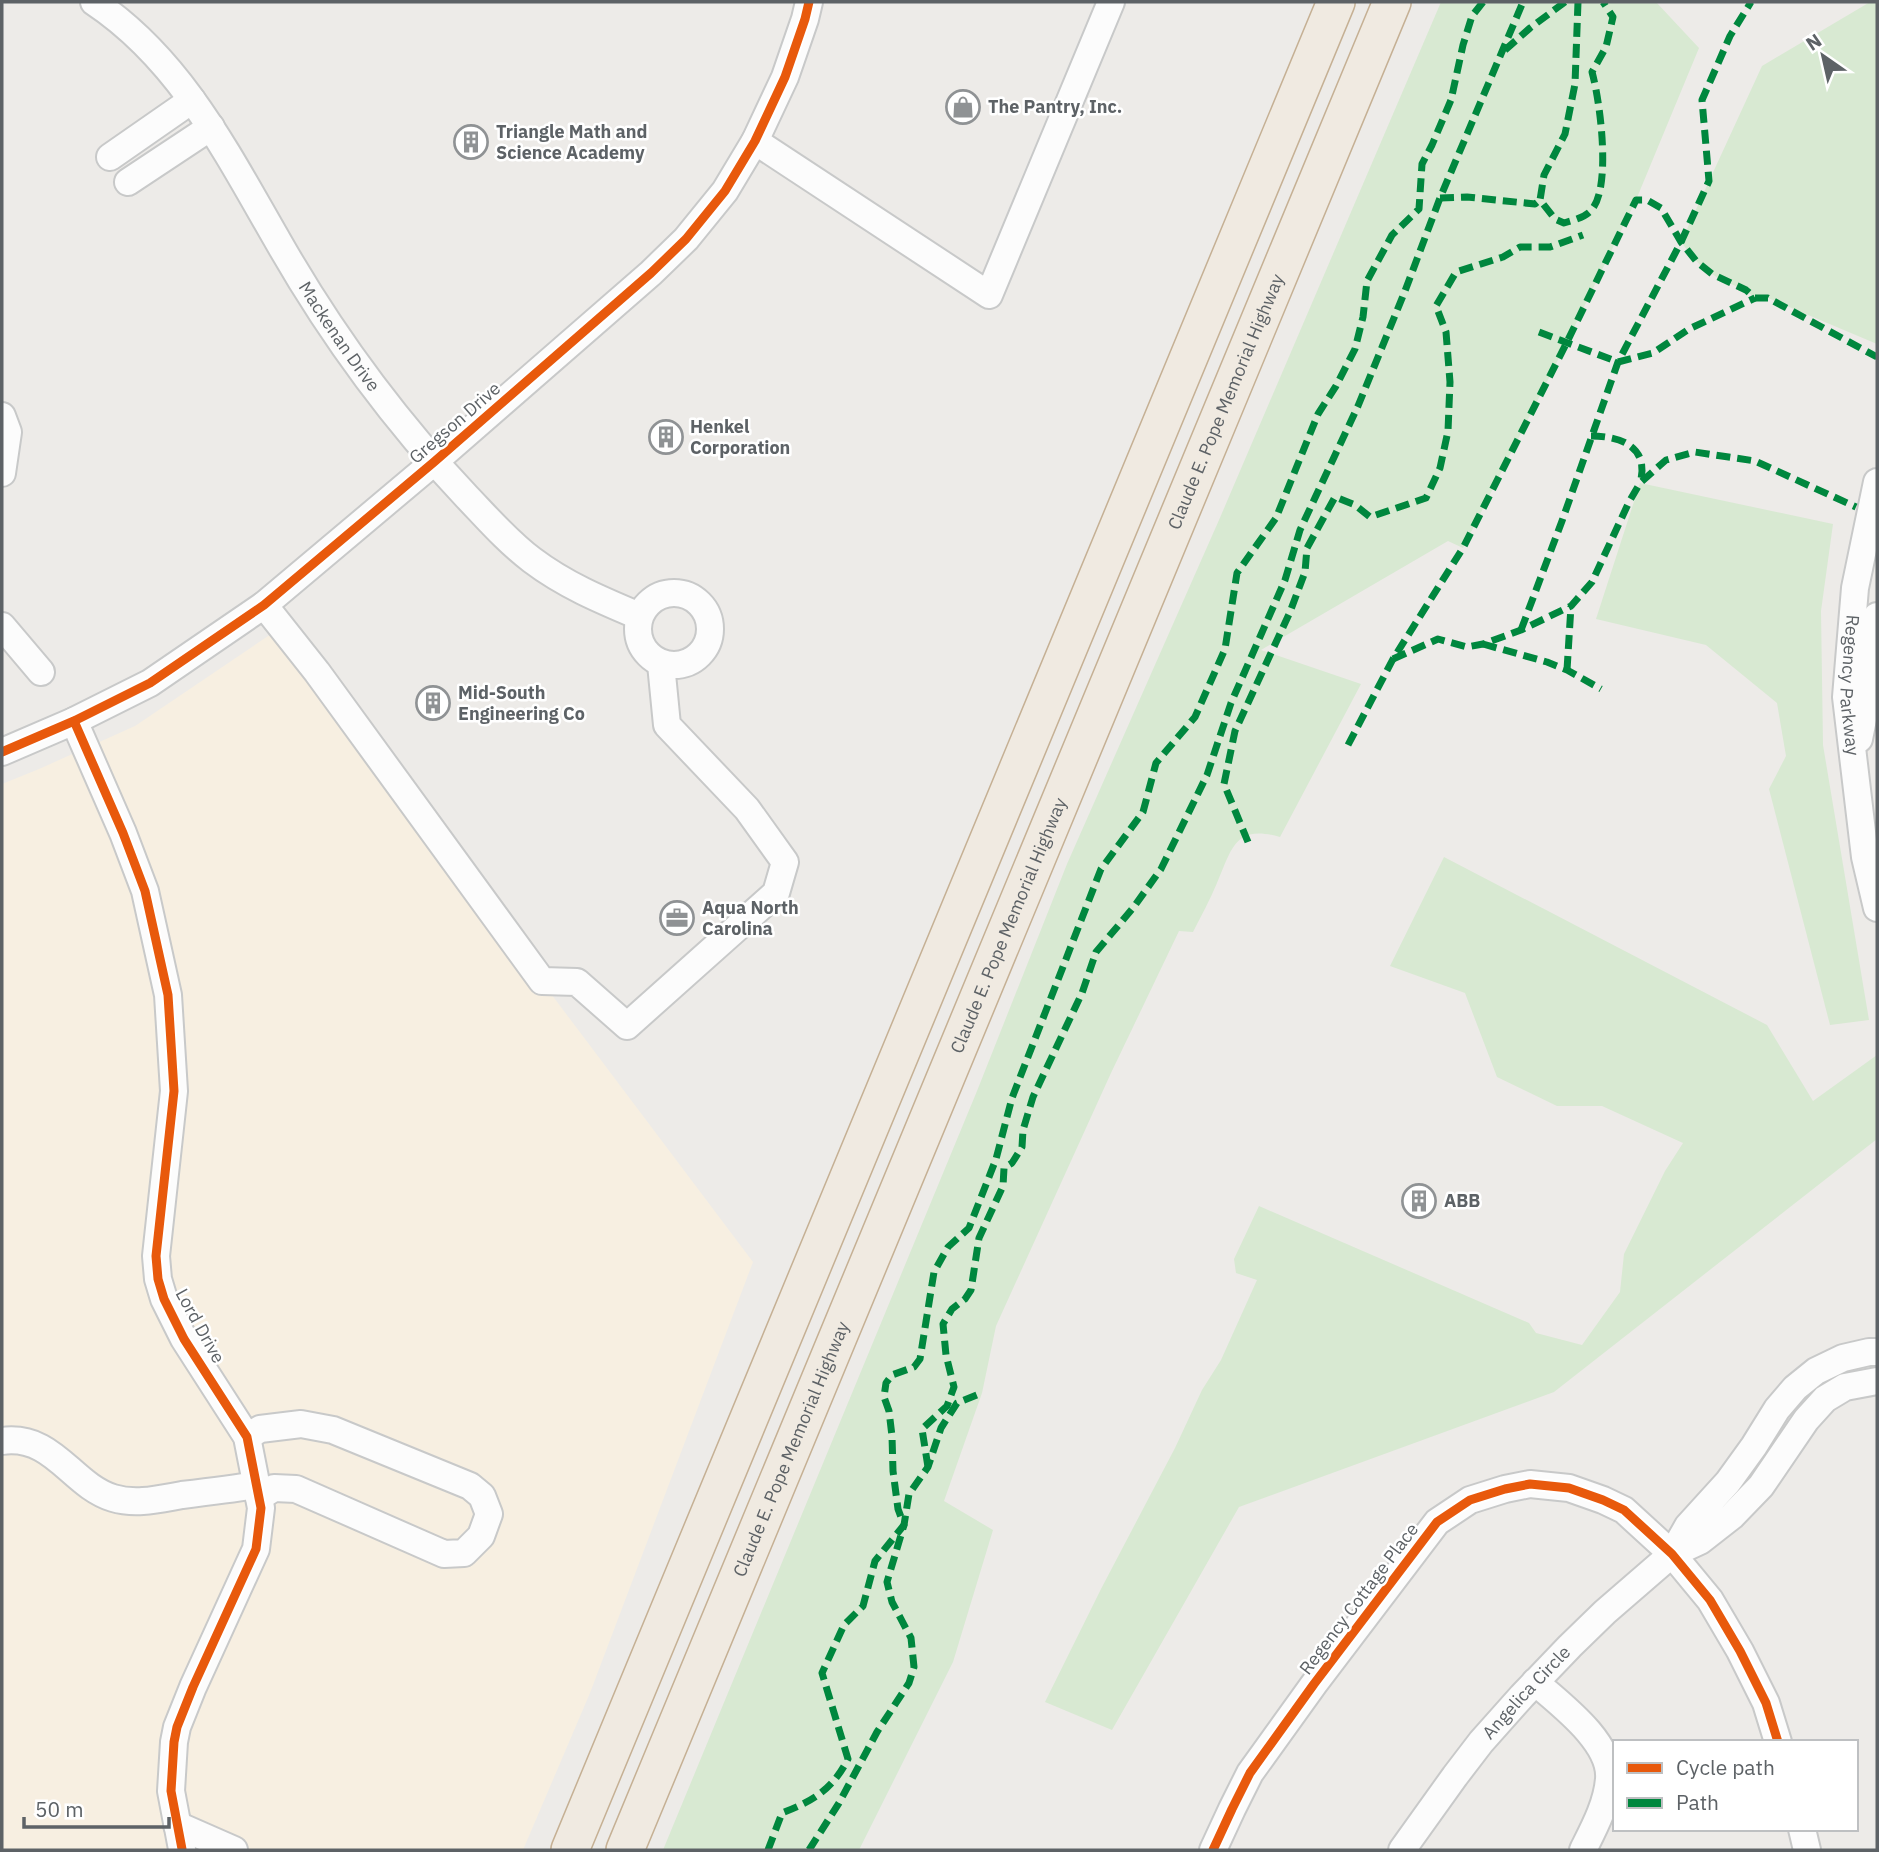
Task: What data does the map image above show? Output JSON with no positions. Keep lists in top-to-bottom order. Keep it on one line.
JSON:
{"streets":{"highway":["Claude E. Pope Memorial Highway"],"street":["Mackenan Drive","Gregson Drive","Regency Parkway","Lord Drive","Regency Cottage Place","Angelica Circle"]},"crossings":[["Mackenan Drive","Gregson Drive"],["Gregson Drive","Lord Drive"],["Regency Cottage Place","Angelica Circle"]],"places":{"shop":["The Pantry, Inc."],"building":["Triangle Math and Science Academy","Henkel Corporation","Mid-South Engineering Co","ABB"],"office":["Aqua North Carolina"]},"legend":["Cycle path","Path"],"scale_bar":"50 m","north":"top left"}
